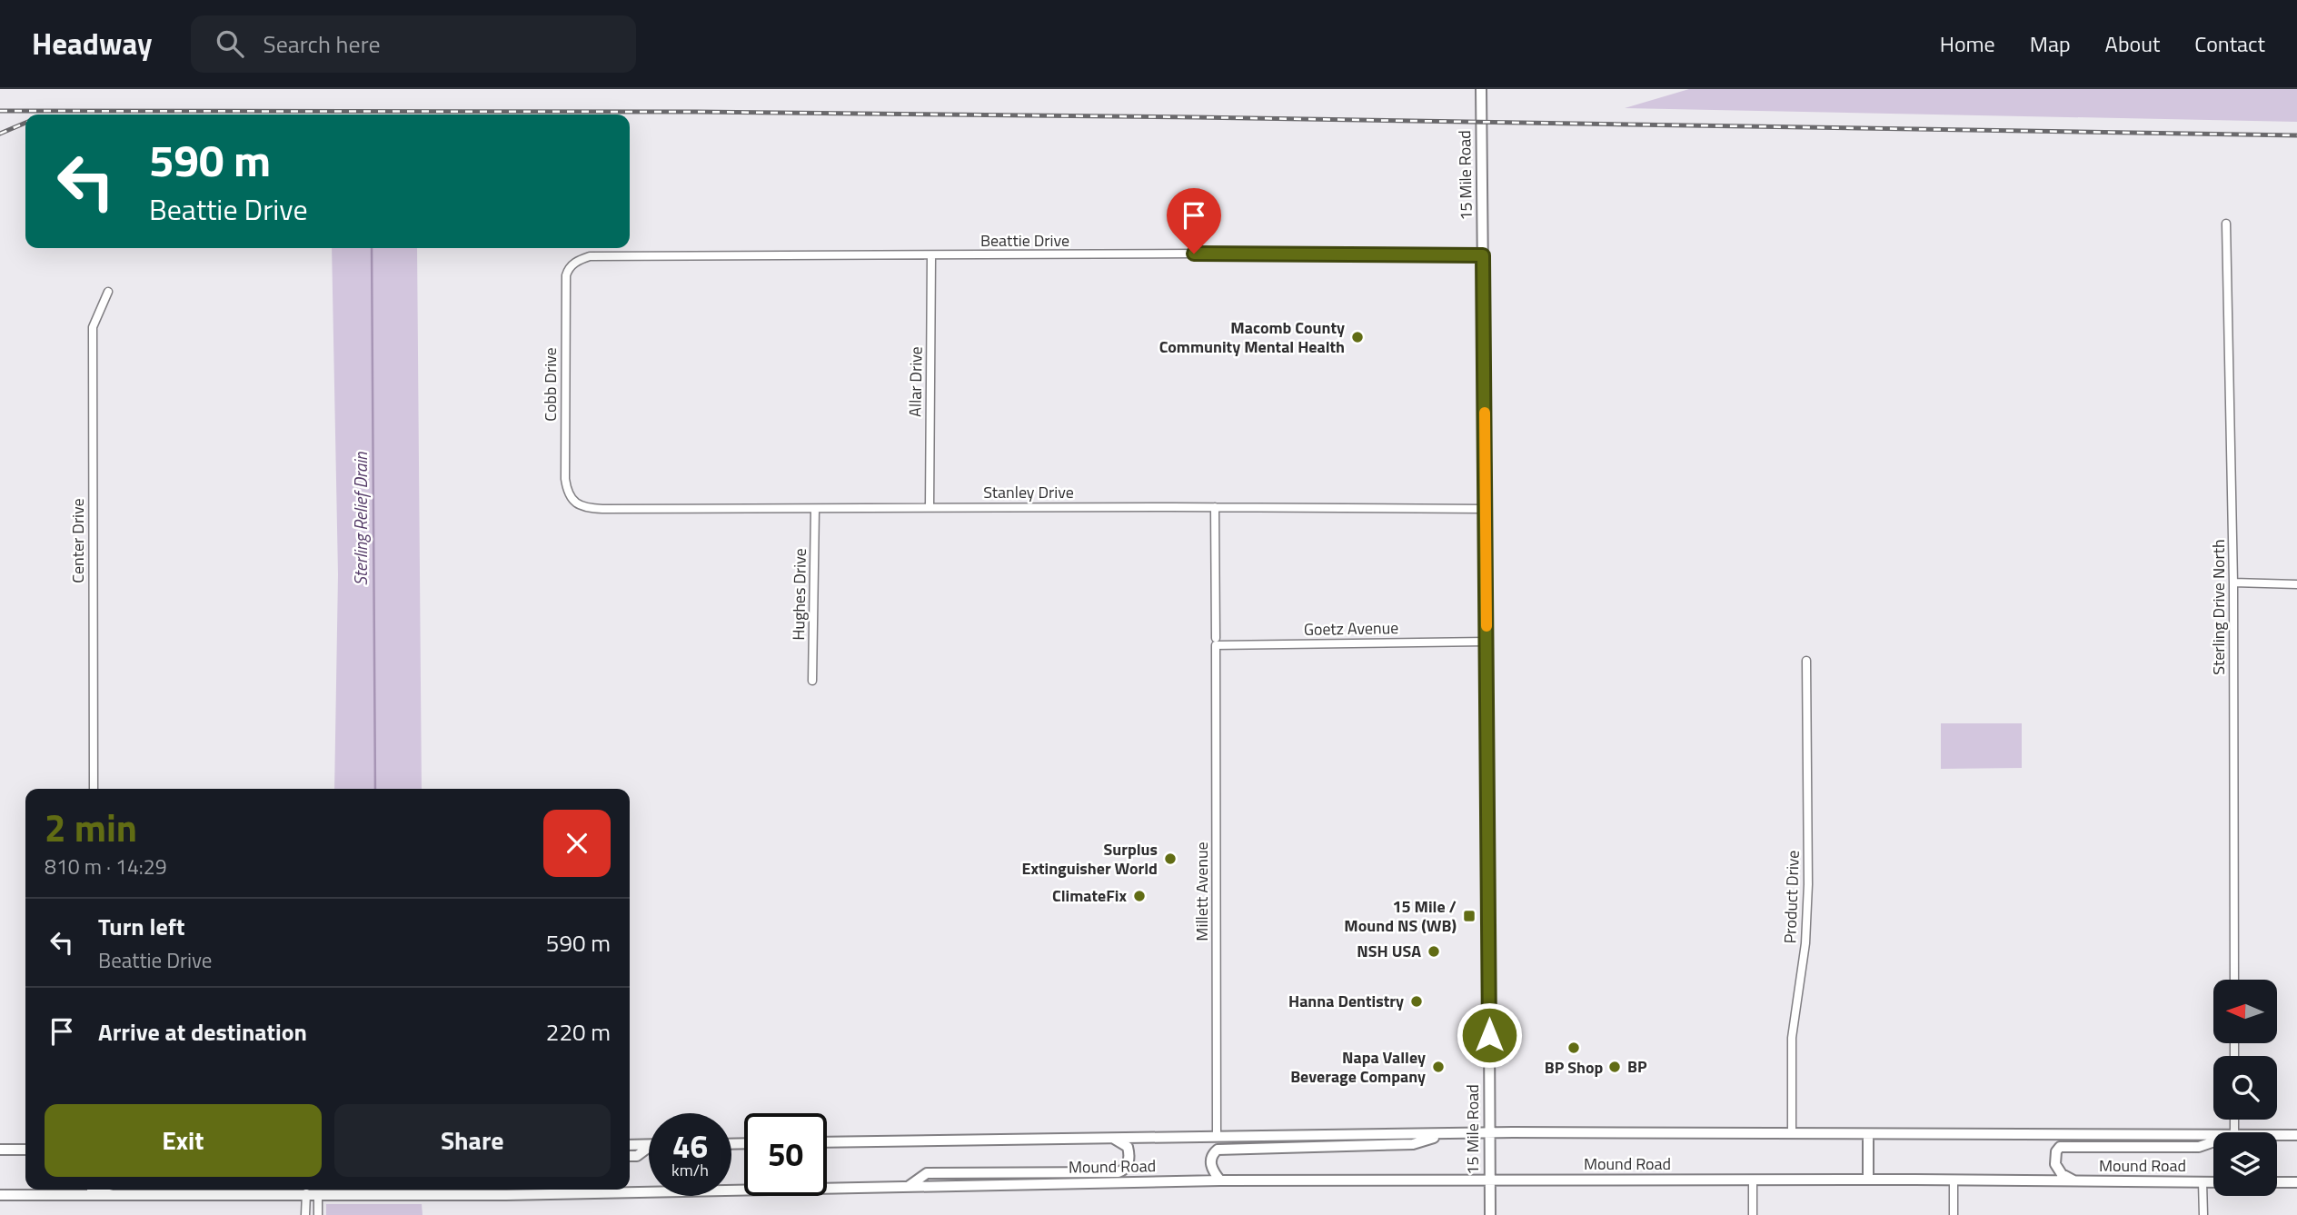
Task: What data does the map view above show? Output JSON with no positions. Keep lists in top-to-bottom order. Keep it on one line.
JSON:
{"streets":{"main road":["15 Mile Road","Mound Road"],"street":["Beattie Drive","Allar Drive","Cobb Drive","Stanley Drive","Center Drive","Hughes Drive","Sterling Drive North","Goetz Avenue","Millett Avenue","Product Drive"]},"crossings":[["15 Mile Road","Beattie Drive"],["15 Mile Road","Stanley Drive"],["15 Mile Road","Goetz Avenue"],["15 Mile Road","Mound Road"],["Beattie Drive","Allar Drive"],["Beattie Drive","Cobb Drive"],["Allar Drive","Stanley Drive"],["Cobb Drive","Stanley Drive"],["Stanley Drive","Hughes Drive"],["Stanley Drive","Millett Avenue"],["Goetz Avenue","Millett Avenue"],["Millett Avenue","Mound Road"],["Product Drive","Mound Road"]],"water":["Sterling Relief Drain"],"places":{"other":["Macomb County Community Mental Health","Surplus Extinguisher World","ClimateFix","NSH USA","Hanna Dentistry","BP Shop","Napa Valley Beverage Company","BP"],"transit":["15 Mile / Mound NS (WB)"]},"north":"left","page":{"header":"Headway","search":"Search here","nav":["Home","Map","About","Contact"],"turn":["590 m","Beattie Drive"],"heading":["2 min","810 m · 14:29"],"list":[{"name":"Turn left","note":"Beattie Drive","value":"590 m"},{"name":"Arrive at destination","value":"220 m"}],"buttons":["Exit","Share"],"speed":"46 km/h","limit":"50"}}
